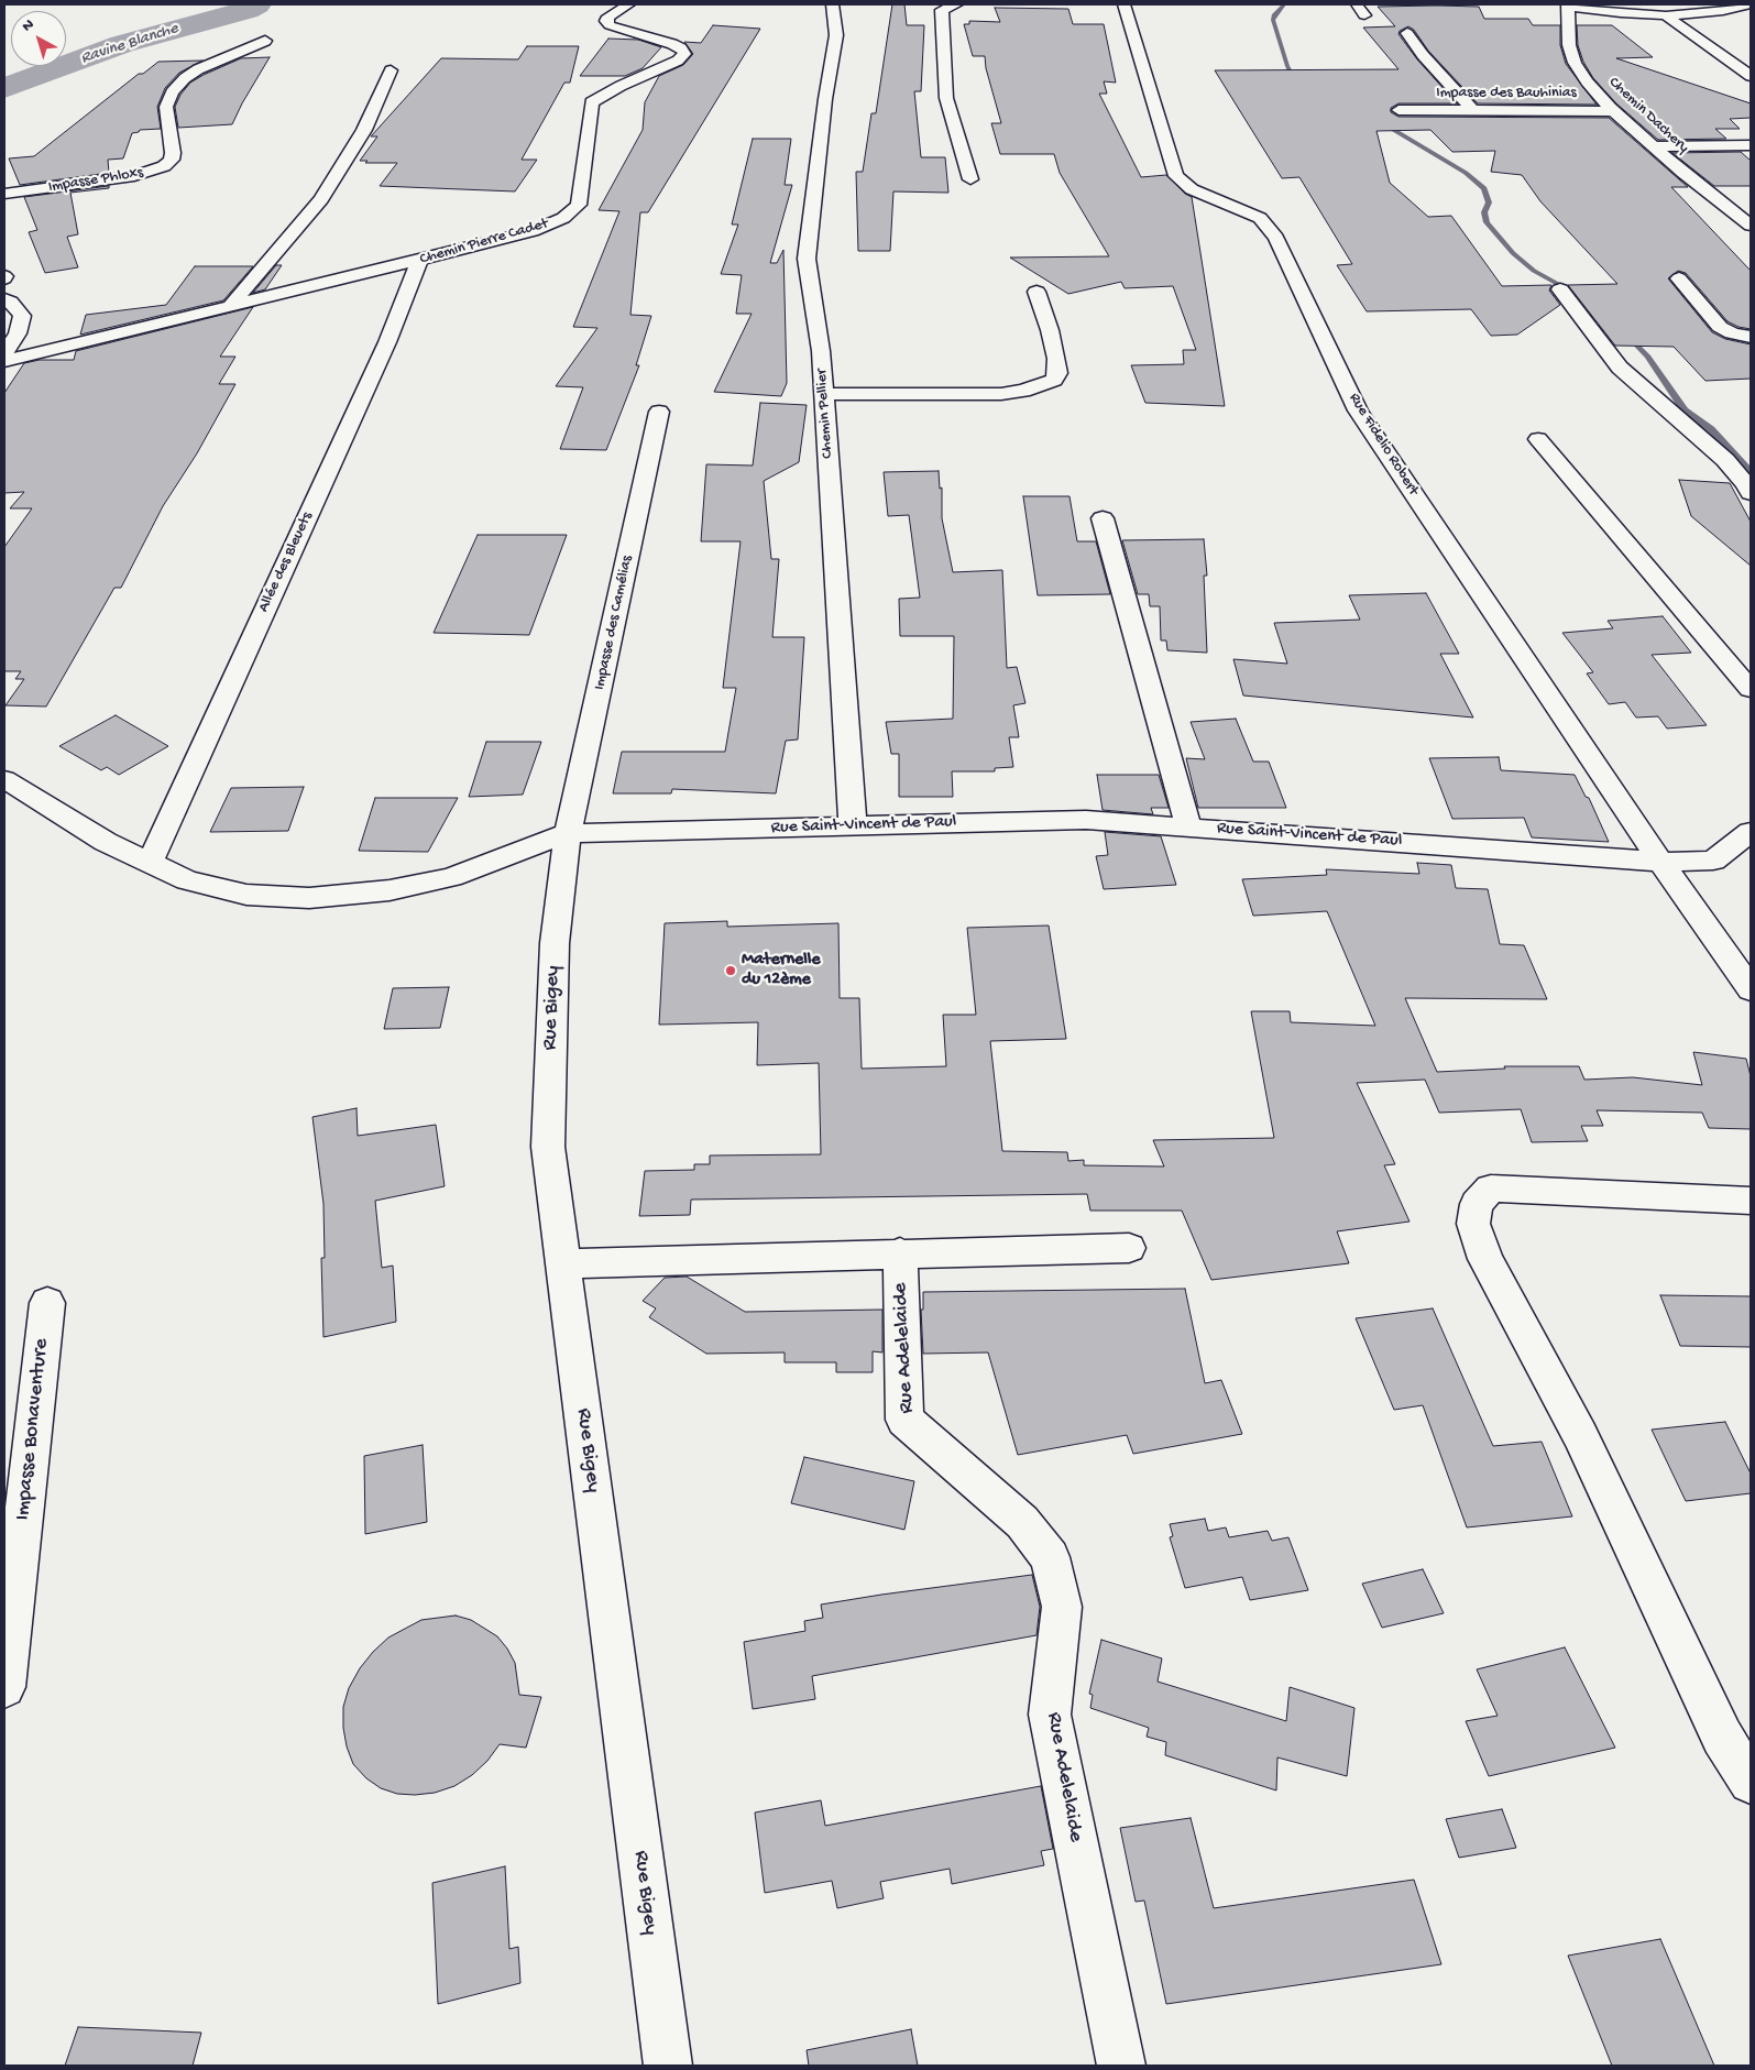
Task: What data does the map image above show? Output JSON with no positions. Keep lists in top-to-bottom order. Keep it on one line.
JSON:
{"streets":{"street":["Impasse des Bauhinias","Chemin Dachery","Impasse Phloxs","Chemin Pierre Cadet","Chemin Pellier","Rue Fidelio Robert","Allée des Bleuets","Impasse des Camélias","Rue Saint-Vincent de Paul","Rue Bigey","Rue Adelelaide","Impasse Bonaventure"]},"crossings":[["Impasse des Bauhinias","Chemin Dachery"],["Chemin Pierre Cadet","Allée des Bleuets"],["Chemin Pellier","Rue Saint-Vincent de Paul"],["Rue Fidelio Robert","Rue Saint-Vincent de Paul"],["Allée des Bleuets","Rue Saint-Vincent de Paul"],["Impasse des Camélias","Rue Saint-Vincent de Paul"],["Impasse des Camélias","Rue Bigey"],["Rue Saint-Vincent de Paul","Rue Bigey"]],"water":["Ravine Blanche"],"places":["Maternelle du 12ème"],"north":"top left"}
